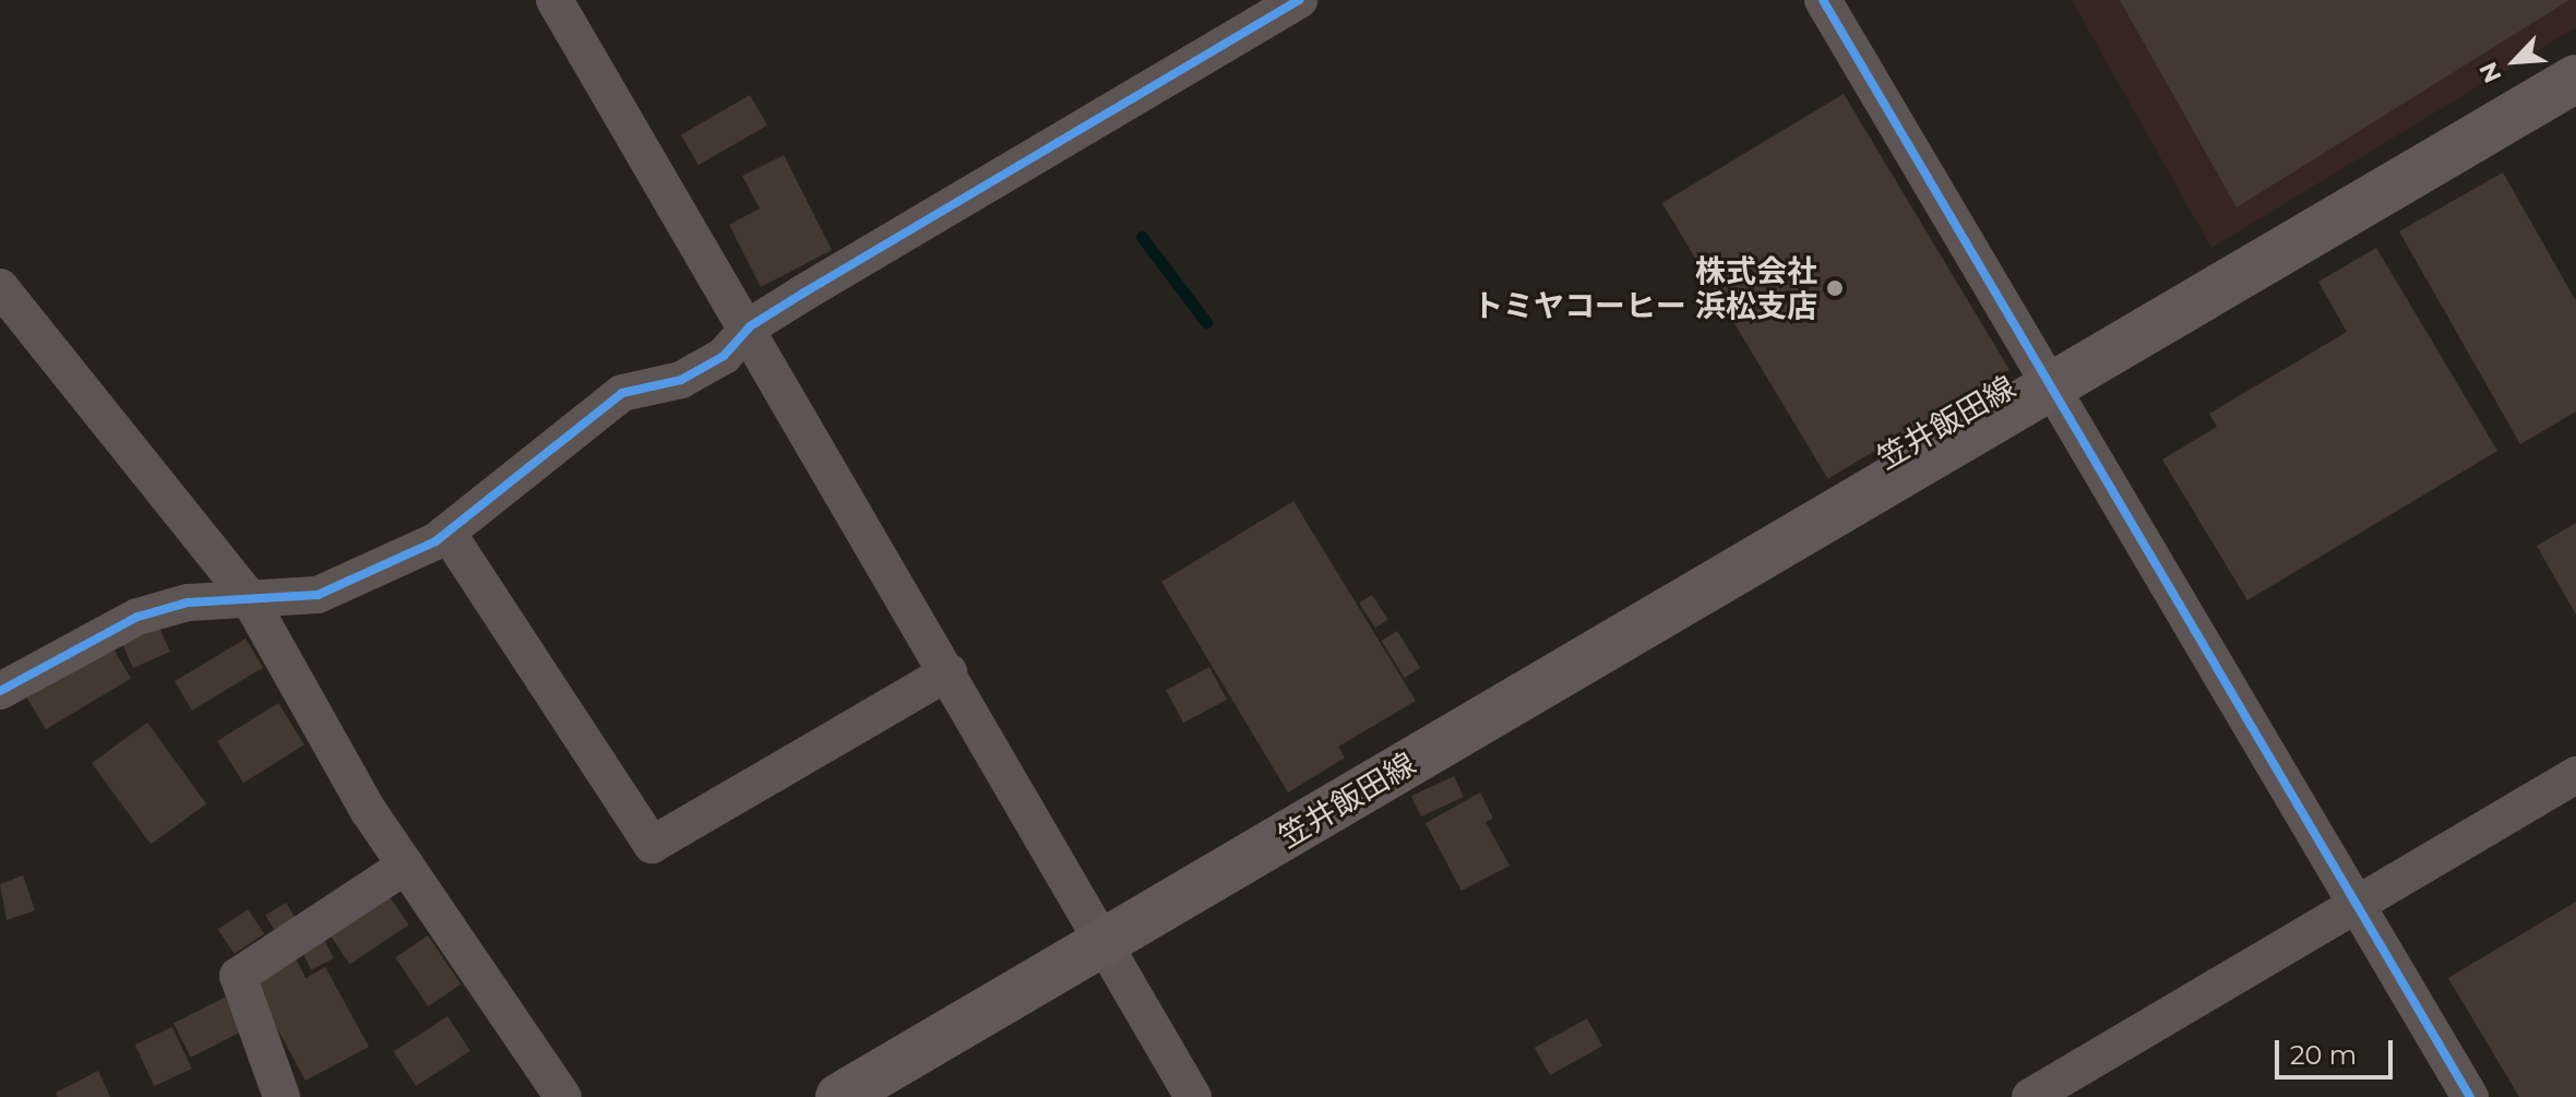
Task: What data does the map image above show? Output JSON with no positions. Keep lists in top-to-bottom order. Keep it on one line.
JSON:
{"streets":{"main road":["笠井飯田線"]},"places":["株式会社 トミヤコーヒー 浜松支店"],"scale_bar":"20 m","north":"bottom left"}
